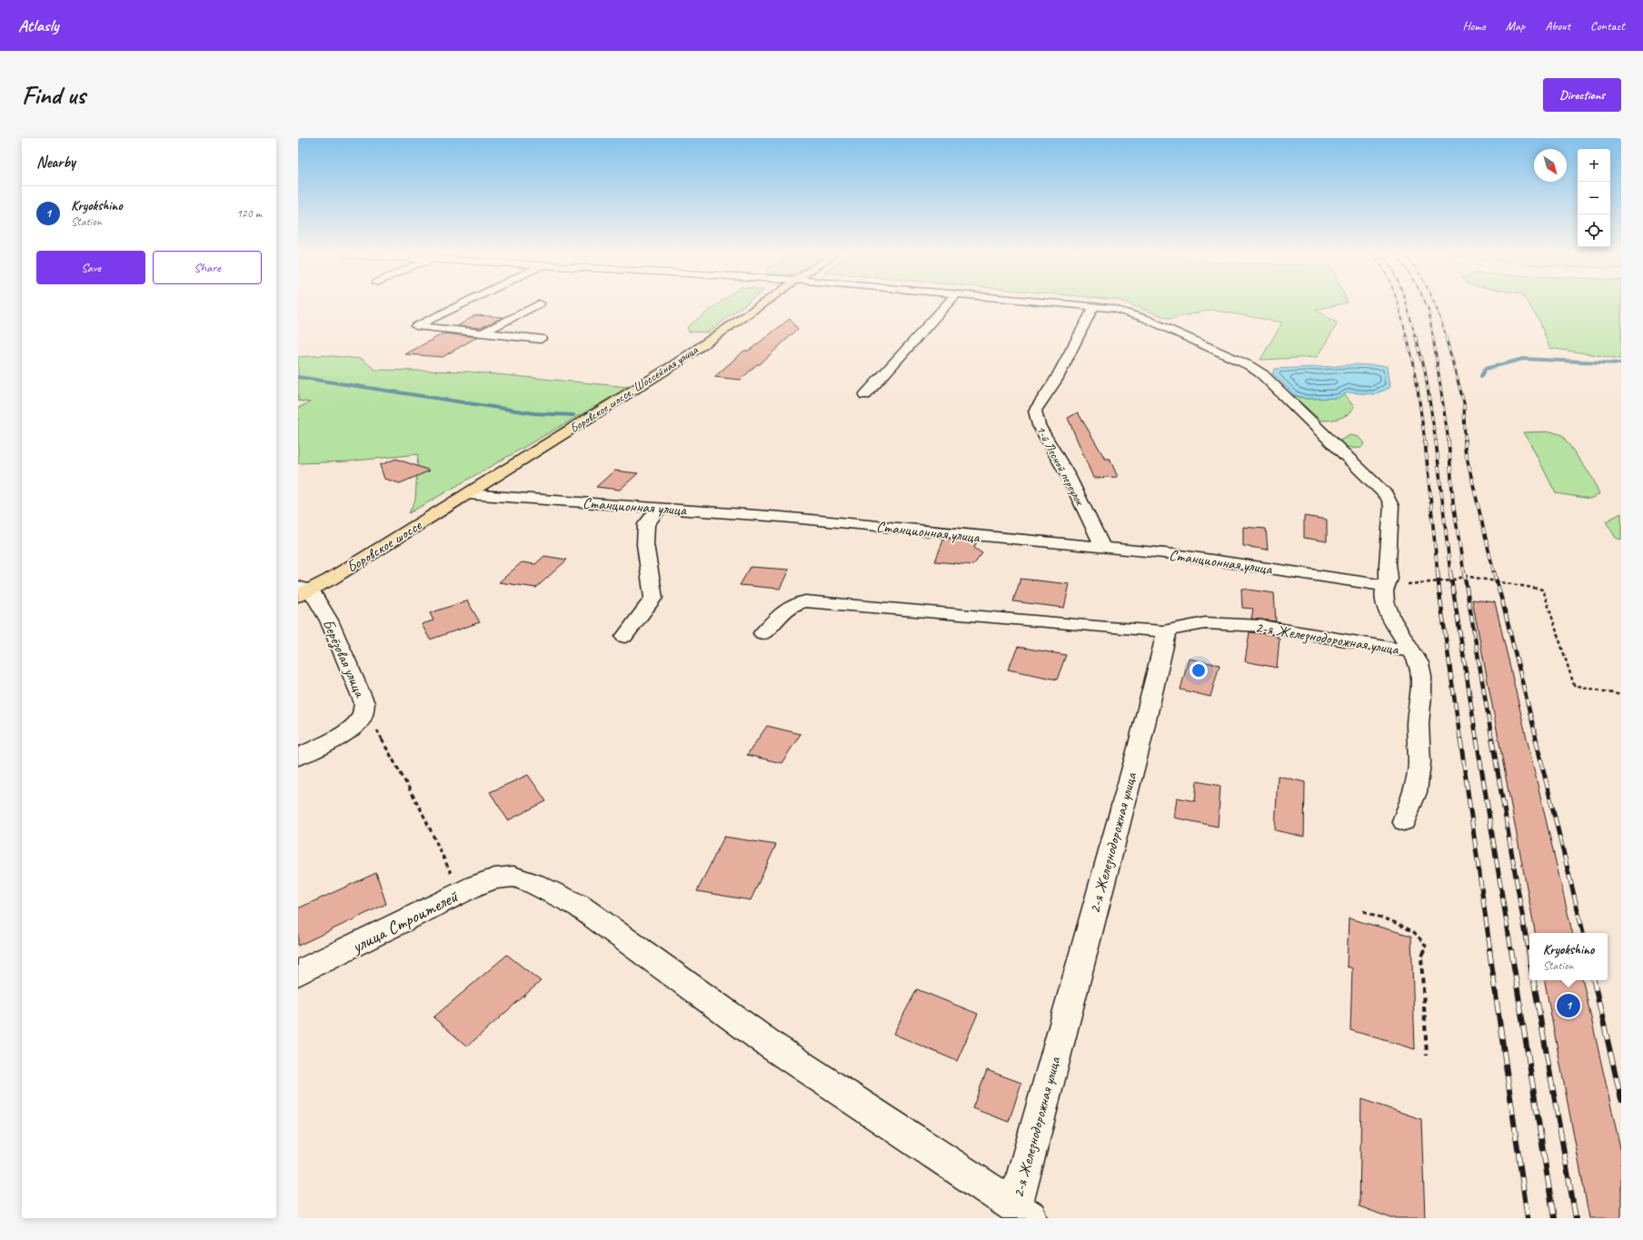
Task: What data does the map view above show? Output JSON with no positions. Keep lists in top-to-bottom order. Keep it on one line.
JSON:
{"streets":{"main road":["Боровское шоссе, Шоссейная улица","Боровское шоссе"],"street":["1-й Лесной переулок","Станционная улица","2-я Железнодорожная улица","Берёзовая улица","улица Строителей"]},"crossings":[["Боровское шоссе, Шоссейная улица","Станционная улица"],["Боровское шоссе, Шоссейная улица","Боровское шоссе"],["1-й Лесной переулок","Станционная улица"],["1-й Лесной переулок","2-я Железнодорожная улица"],["Станционная улица","Боровское шоссе"],["Станционная улица","2-я Железнодорожная улица"],["Боровское шоссе","Берёзовая улица"],["2-я Железнодорожная улица","улица Строителей"]],"north":"bottom right","page":{"header":"Atlasly","nav":["Home","Map","About","Contact"],"buttons":["Directions",["Save","Share"]],"title":"Find us","heading":"Nearby","map_buttons":["+","−"],"list":[{"mark":"1","name":"Kryokshino","note":"Station","value":"120 m"}],"popup":["Kryokshino","Station"],"pins":"1"}}
